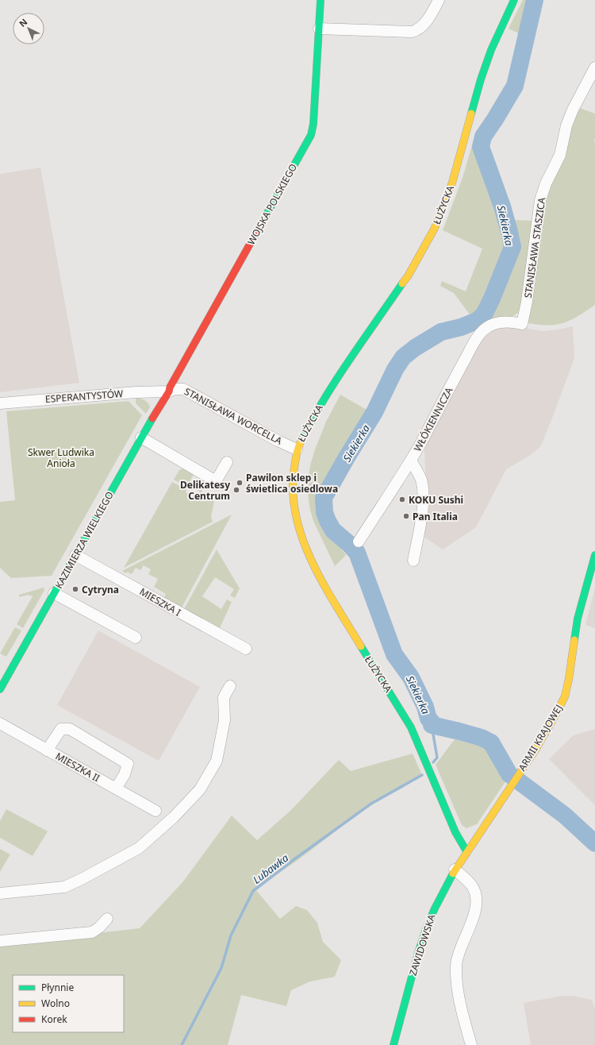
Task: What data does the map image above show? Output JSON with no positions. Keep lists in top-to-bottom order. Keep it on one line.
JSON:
{"streets":{"street":["WOJSKA POLSKIEGO","ŁUŻYCKA","STANISŁAWA STASZICA","ESPERANTYSTÓW","STANISŁAWA WORCELLA","WŁÓKIENNICZA","KAZIMIERZA WIELKIEGO","MIESZKA I","ARMII KRAJOWEJ","MIESZKA II","ZAWIDOWSKA"]},"crossings":[["WOJSKA POLSKIEGO","ESPERANTYSTÓW"],["WOJSKA POLSKIEGO","STANISŁAWA WORCELLA"],["WOJSKA POLSKIEGO","KAZIMIERZA WIELKIEGO"],["ŁUŻYCKA","STANISŁAWA WORCELLA"],["ŁUŻYCKA","ARMII KRAJOWEJ"],["ŁUŻYCKA","ZAWIDOWSKA"],["STANISŁAWA STASZICA","WŁÓKIENNICZA"],["ESPERANTYSTÓW","STANISŁAWA WORCELLA"],["ESPERANTYSTÓW","KAZIMIERZA WIELKIEGO"],["STANISŁAWA WORCELLA","KAZIMIERZA WIELKIEGO"],["KAZIMIERZA WIELKIEGO","MIESZKA I"],["ARMII KRAJOWEJ","ZAWIDOWSKA"]],"water":["Siekierka","Lubawka"],"parks":["Skwer Ludwika Anioła"],"places":["Pawilon sklep i świetlica osiedlowa","Delikatesy Centrum","KOKU Sushi","Pan Italia","Cytryna"],"legend":["Płynnie","Wolno","Korek"],"north":"top left"}
